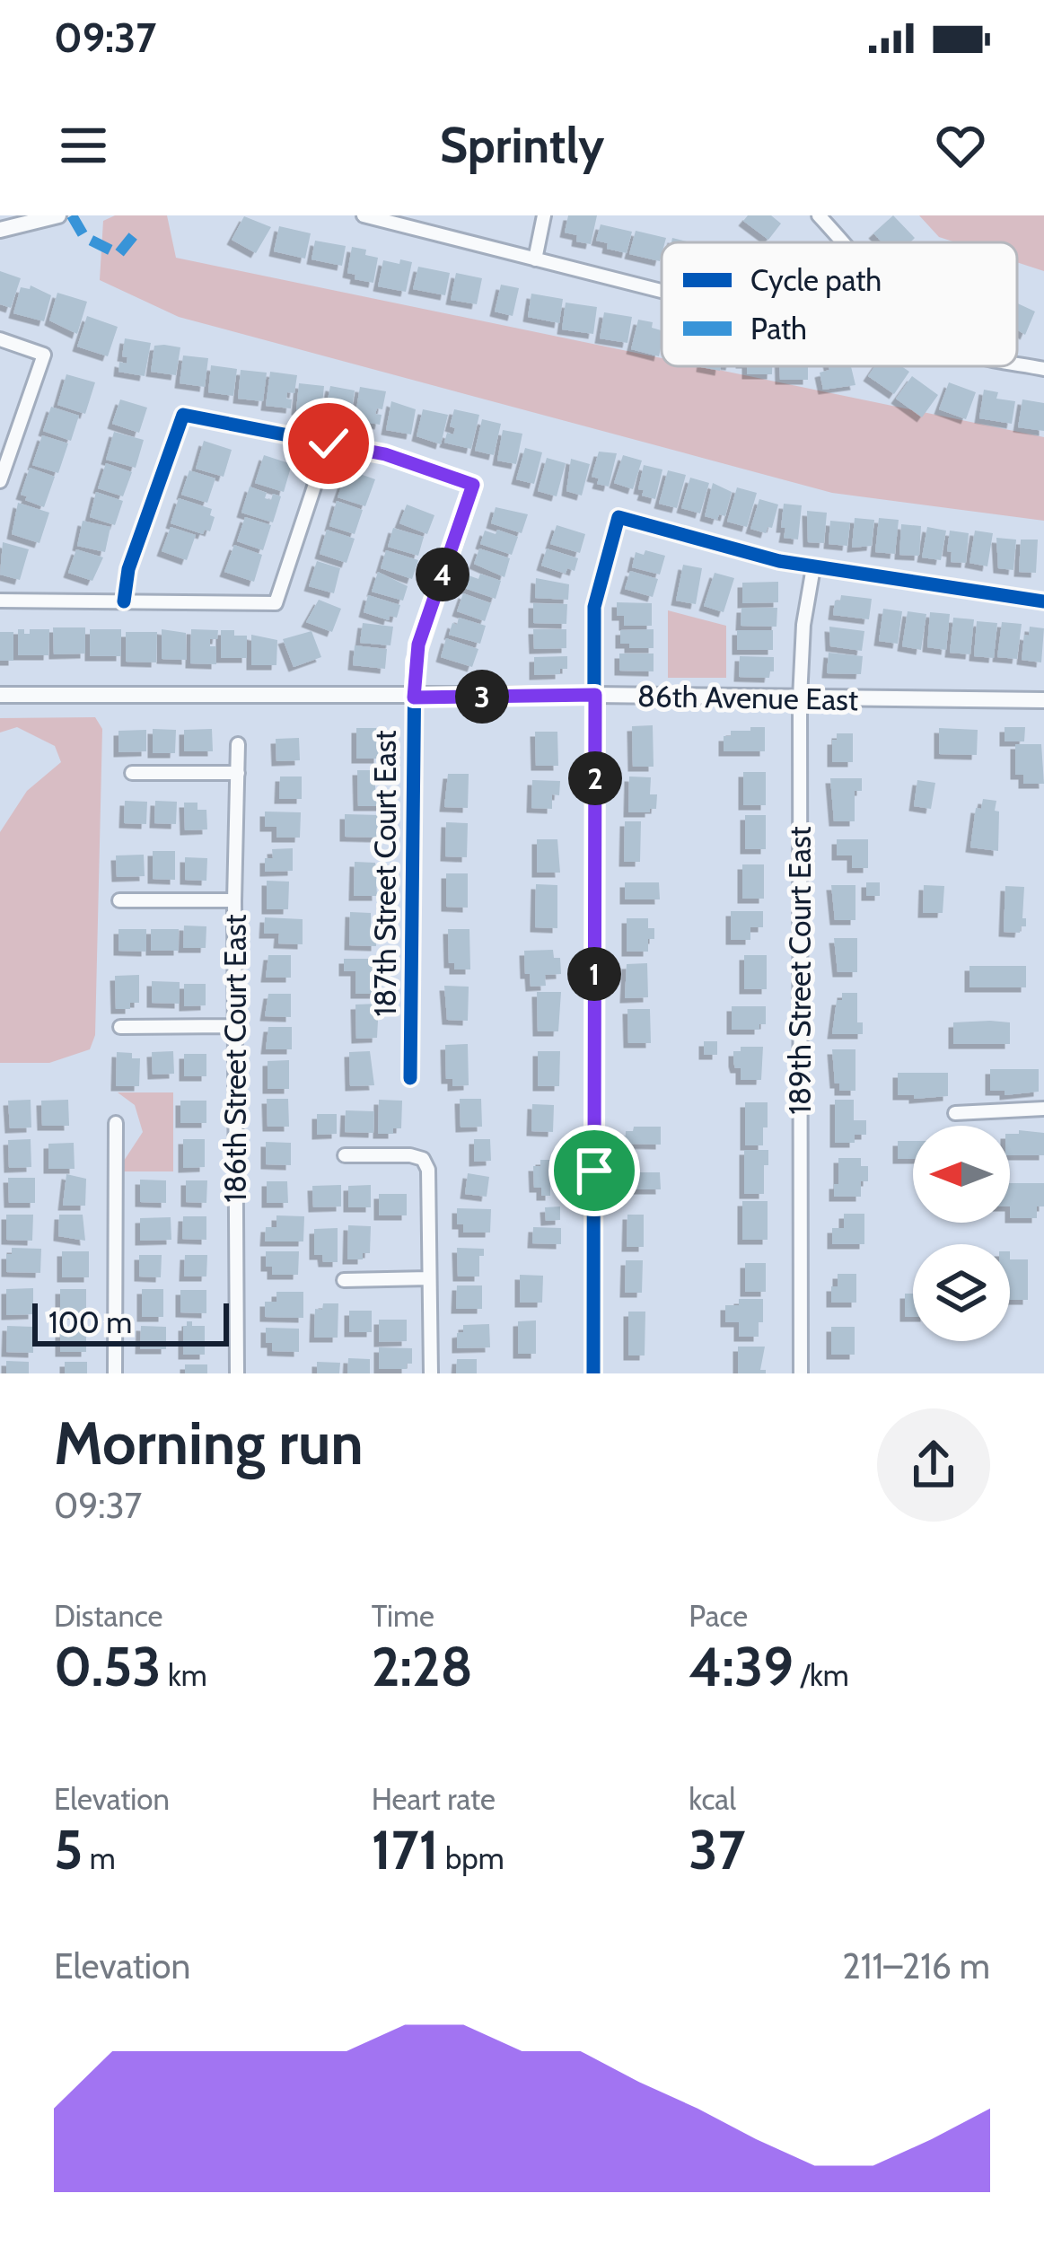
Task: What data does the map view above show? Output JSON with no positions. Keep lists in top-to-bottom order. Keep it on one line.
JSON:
{"streets":{"street":["86th Avenue East","187th Street Court East","189th Street Court East","186th Street Court East"]},"crossings":[["86th Avenue East","187th Street Court East"],["86th Avenue East","189th Street Court East"]],"legend":["Cycle path","Path"],"scale_bar":"100 m","north":"left","page":{"status":"09:37","header":"Sprintly","pins":["4","3","2","1"],"scale":"100 m","heading":["Morning run","09:37"],"stats":[["Distance","0.53 km"],["Time","2:28"],["Pace","4:39 /km"],["Elevation","5 m"],["Heart rate","171 bpm"],["kcal","37"]],"chart":["Elevation","211–216 m"]}}
